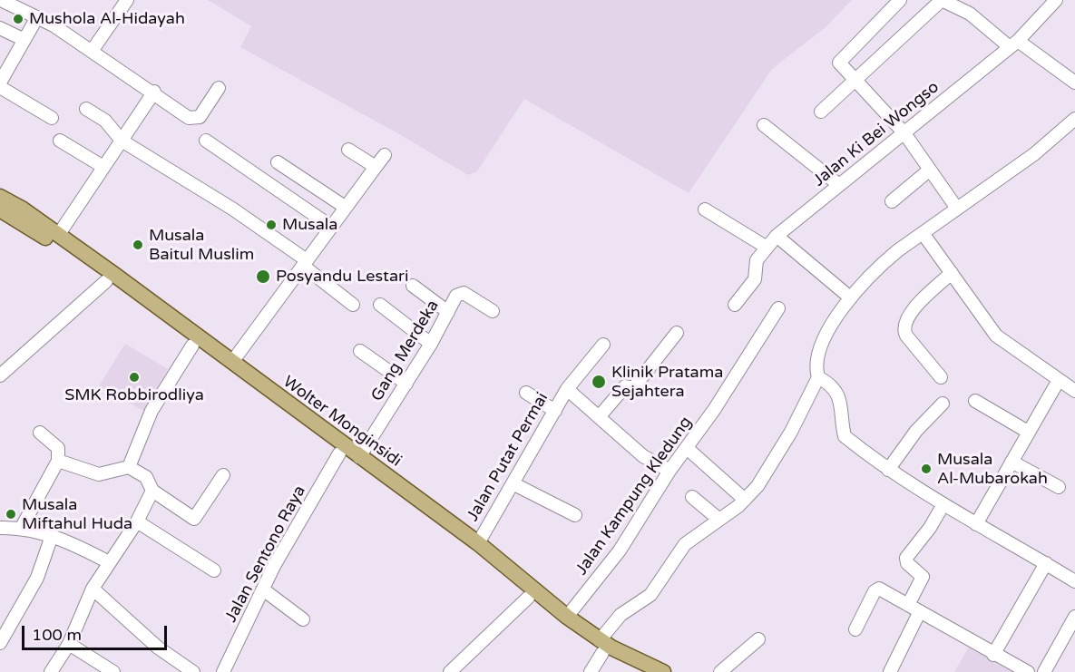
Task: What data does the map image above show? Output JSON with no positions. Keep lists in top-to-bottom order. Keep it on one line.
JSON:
{"streets":{"main road":["Wolter Monginsidi"],"street":["Jalan Ki Bei Wongso","Gang Merdeka","Jalan Putat Permai","Jalan Kampung Kledung","Jalan Sentono Raya"]},"crossings":[["Gang Merdeka","Wolter Monginsidi"],["Wolter Monginsidi","Jalan Putat Permai"],["Wolter Monginsidi","Jalan Kampung Kledung"],["Wolter Monginsidi","Jalan Sentono Raya"],["Jalan Putat Permai","Jalan Kampung Kledung"]],"places":["Mushola Al-Hidayah","Musala","Musala Baitul Muslim","Posyandu Lestari","SMK Robbirodliya","Klinik Pratama Sejahtera","Musala Al-Mubarokah","Musala Miftahul Huda"],"scale_bar":"100 m"}
